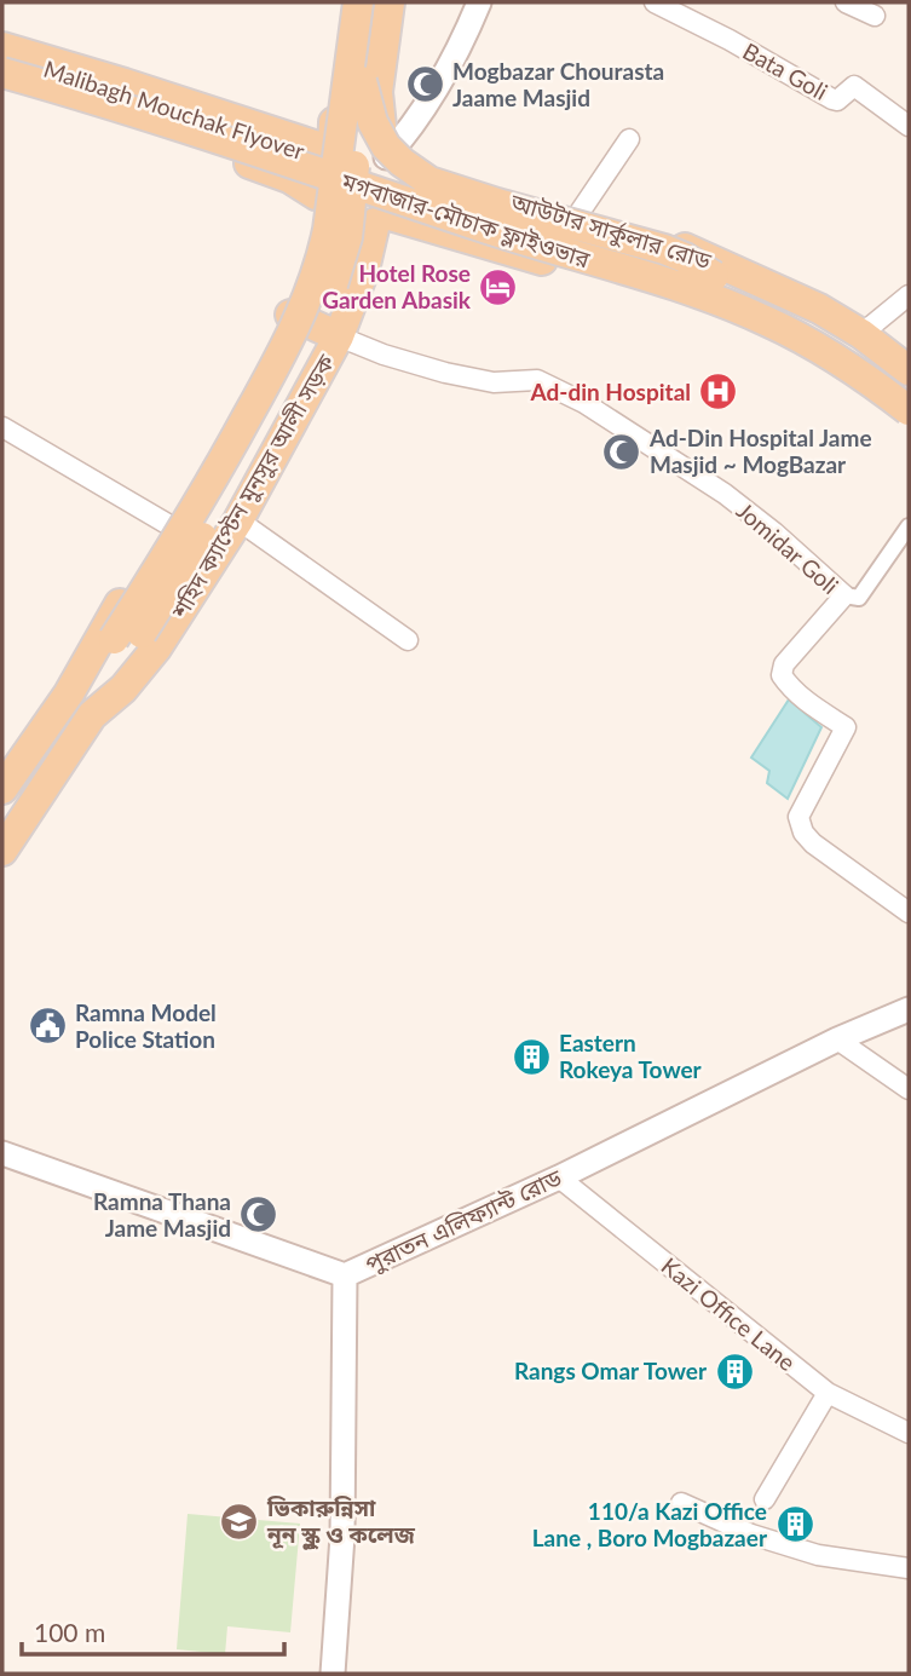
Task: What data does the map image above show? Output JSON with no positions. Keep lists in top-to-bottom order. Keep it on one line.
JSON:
{"streets":{"main road":["Malibagh Mouchak Flyover","মগবাজার-মৌচাক ফ্লাইওভার","আউটার সার্কুলার রোড","শহিদ ক্যাপ্টেন মুনসুর আলী সড়ক"],"street":["Bata Goli","Jomidar Goli","পুরাতন এলিফ্যান্ট রোড","Kazi Office Lane"]},"crossings":[["আউটার সার্কুলার রোড","শহিদ ক্যাপ্টেন মুনসুর আলী সড়ক"],["শহিদ ক্যাপ্টেন মুনসুর আলী সড়ক","Jomidar Goli"],["পুরাতন এলিফ্যান্ট রোড","Kazi Office Lane"]],"places":{"mosque":["Mogbazar Chourasta Jaame Masjid","Ad-Din Hospital Jame Masjid ~ MogBazar","Ramna Thana Jame Masjid"],"hotel":["Hotel Rose Garden Abasik"],"hospital":["Ad-din Hospital"],"public building":["Ramna Model Police Station"],"building":["Eastern Rokeya Tower","Rangs Omar Tower","110/a Kazi Office Lane , Boro Mogbazaer"],"school or university":["ভিকারুন্নিসা নূন স্কুল ও কলেজ"]},"scale_bar":"100 m"}
